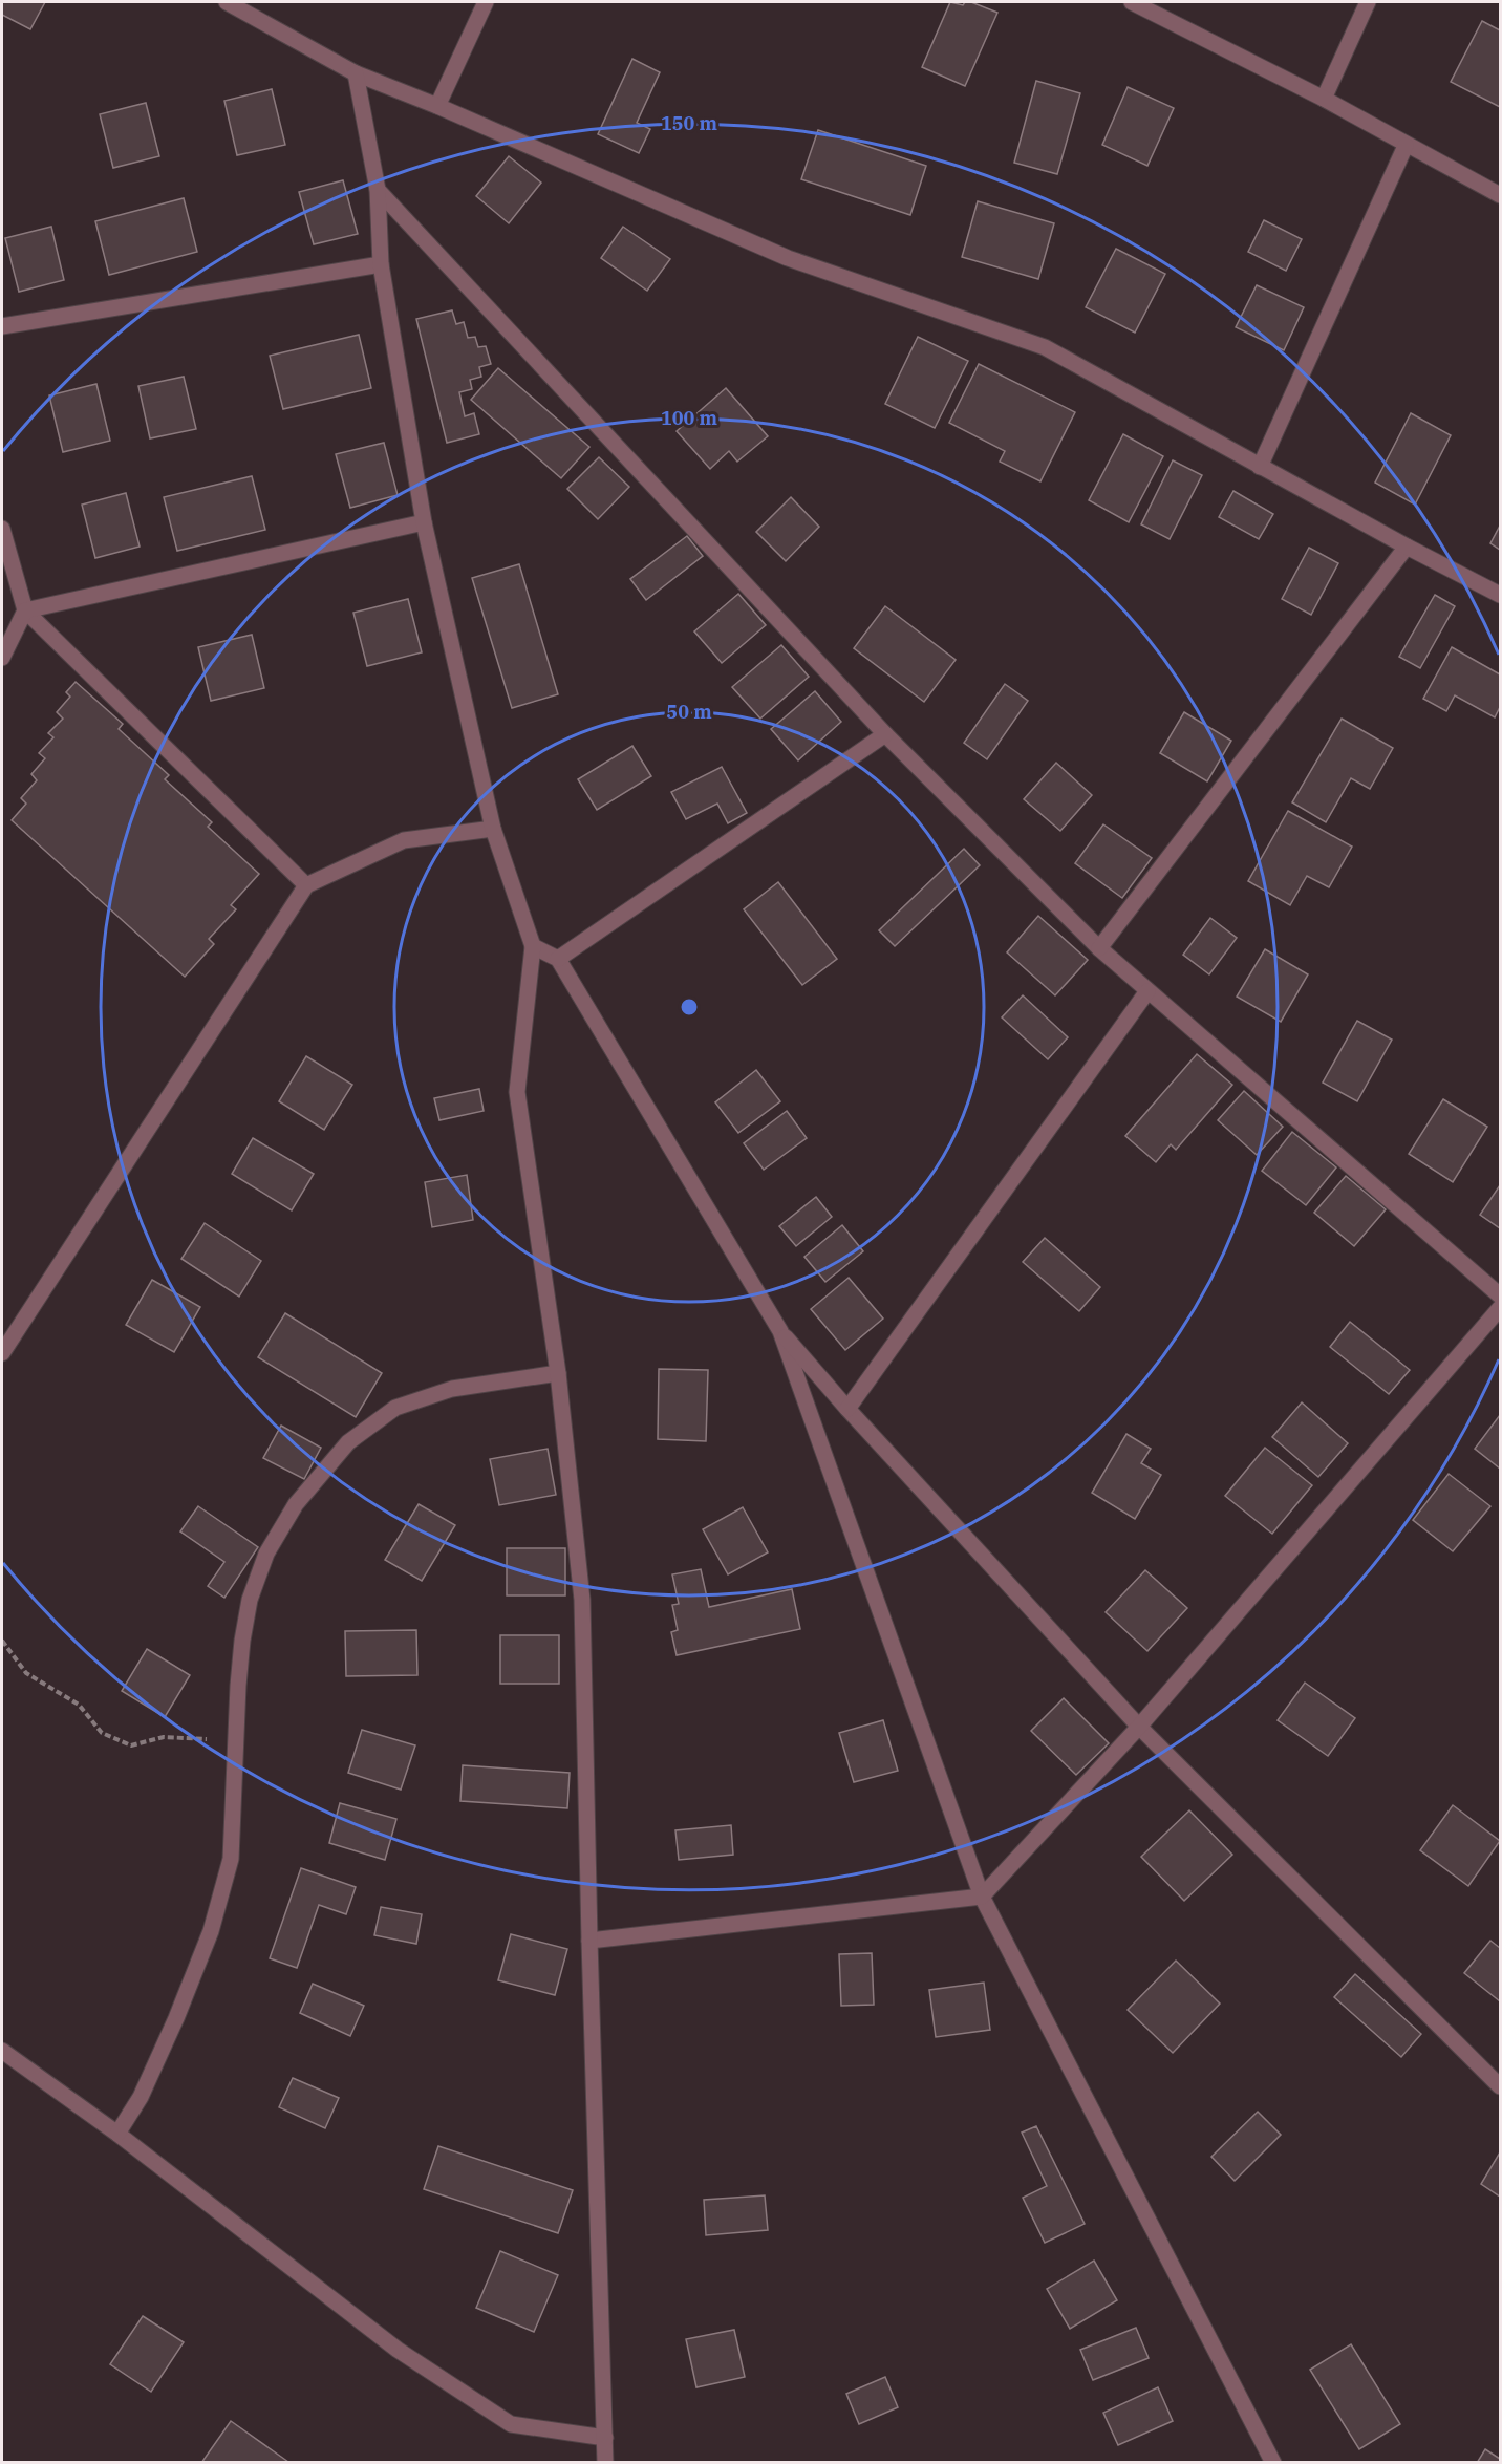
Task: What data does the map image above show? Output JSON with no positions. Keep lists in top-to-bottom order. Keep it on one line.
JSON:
{"rings":["150 m","100 m","50 m"]}
